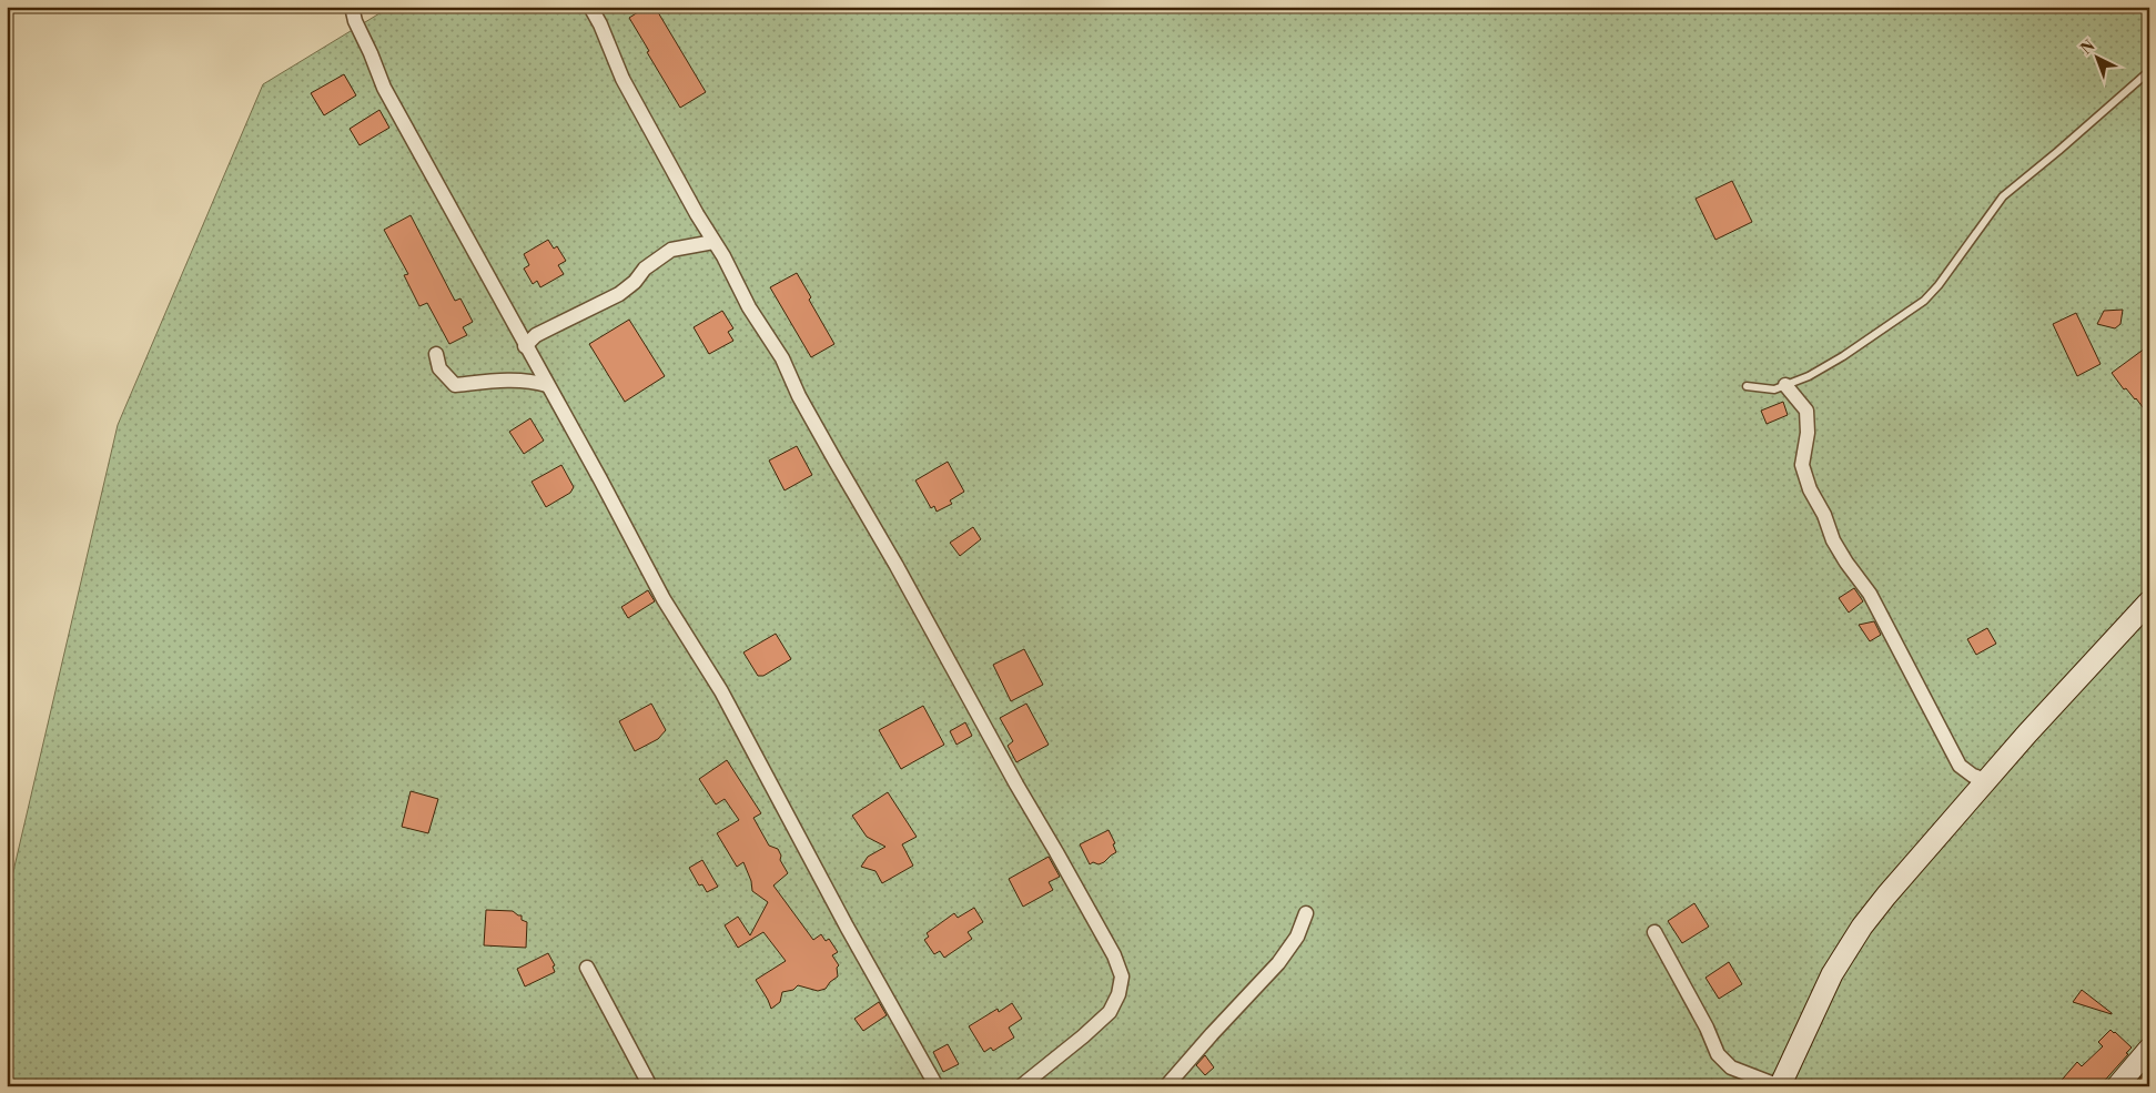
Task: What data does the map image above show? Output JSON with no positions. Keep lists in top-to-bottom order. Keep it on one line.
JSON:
{"north":"top left"}
